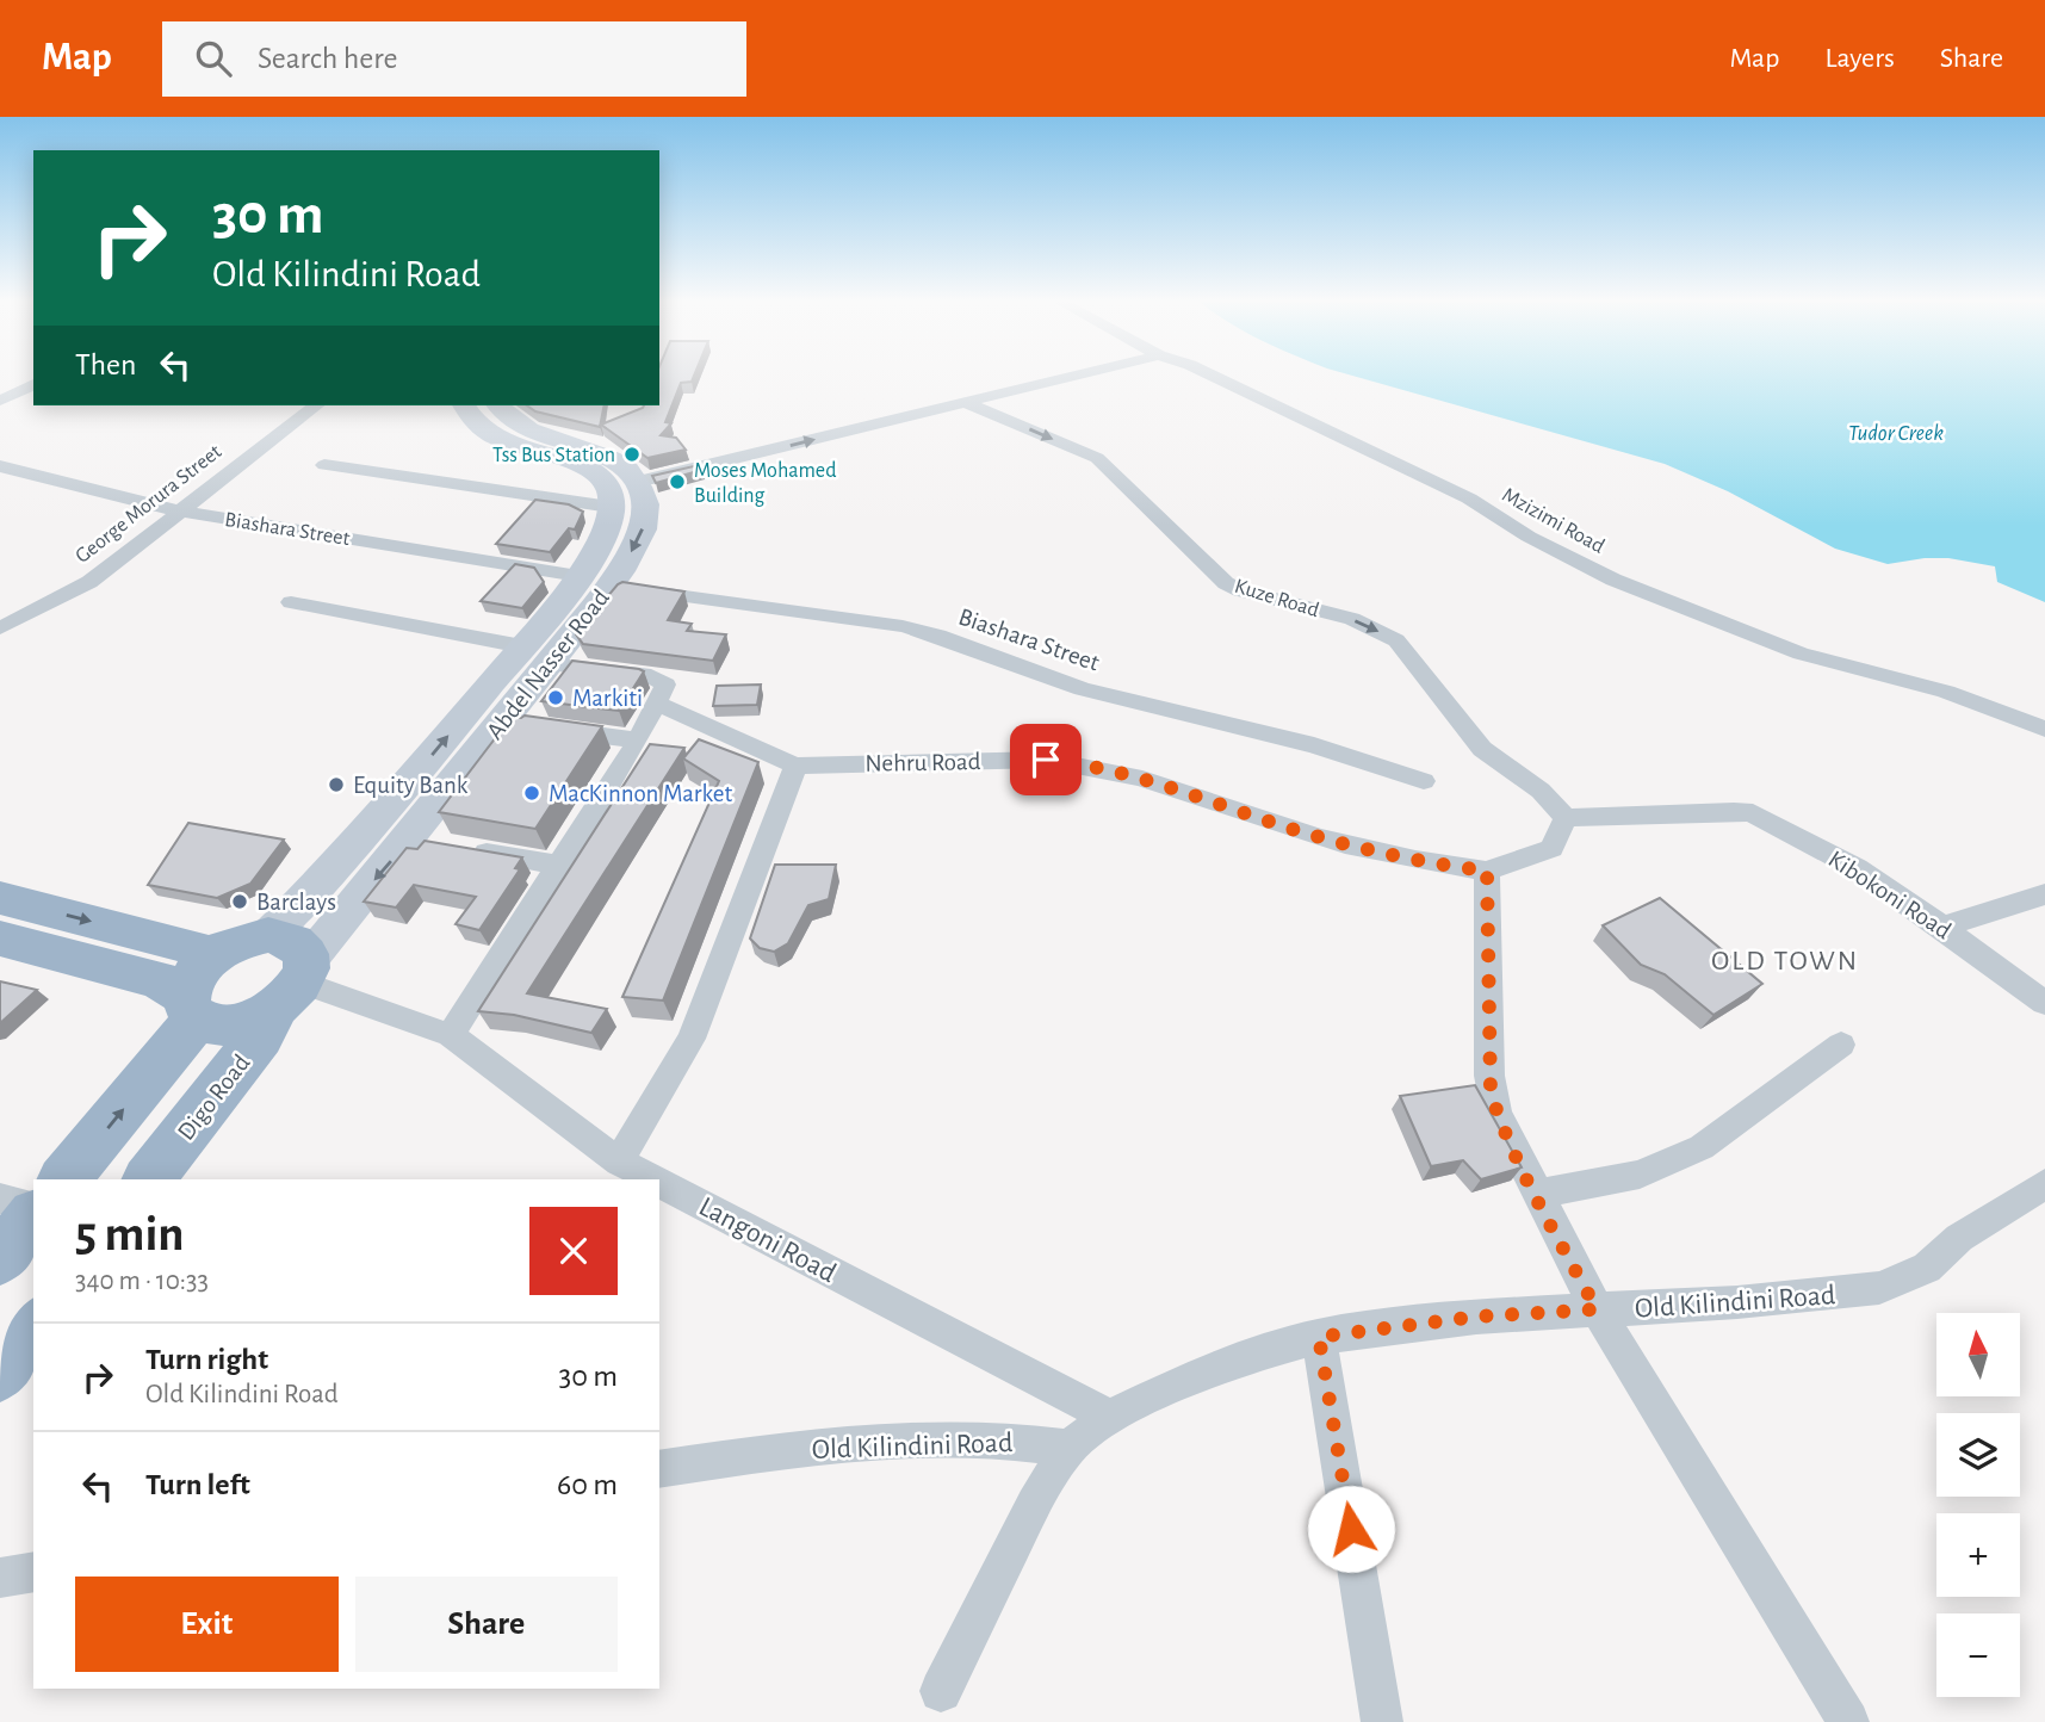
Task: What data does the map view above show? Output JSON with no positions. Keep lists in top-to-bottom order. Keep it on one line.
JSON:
{"streets":{"highway":["Digo Road"],"main road":["Abdel Nasser Road"],"street":["George Morura Street","Mzizimi Road","Biashara Street","Kuze Road","Nehru Road","Kibokoni Road","Langoni Road","Old Kilindini Road"]},"crossings":[["George Morura Street","Biashara Street"],["Biashara Street","Abdel Nasser Road"],["Kuze Road","Kibokoni Road"],["Abdel Nasser Road","Digo Road"],["Abdel Nasser Road","Langoni Road"],["Digo Road","Langoni Road"],["Langoni Road","Old Kilindini Road"]],"one_way":["Kuze Road"],"districts":["OLD TOWN"],"water":["Tudor Creek"],"places":["Tss Bus Station","Moses Mohamed Building","Markiti","Equity Bank","MacKinnon Market","Barclays"],"north":"top","page":{"header":"Map","search":"Search here","nav":["Map","Layers","Share"],"turn":["30 m","Old Kilindini Road"],"then":"Then","heading":["5 min","340 m · 10:33"],"map_buttons":["+","−"],"list":[{"name":"Turn right","note":"Old Kilindini Road","value":"30 m"},{"name":"Turn left","value":"60 m"}],"buttons":["Exit","Share"]}}
